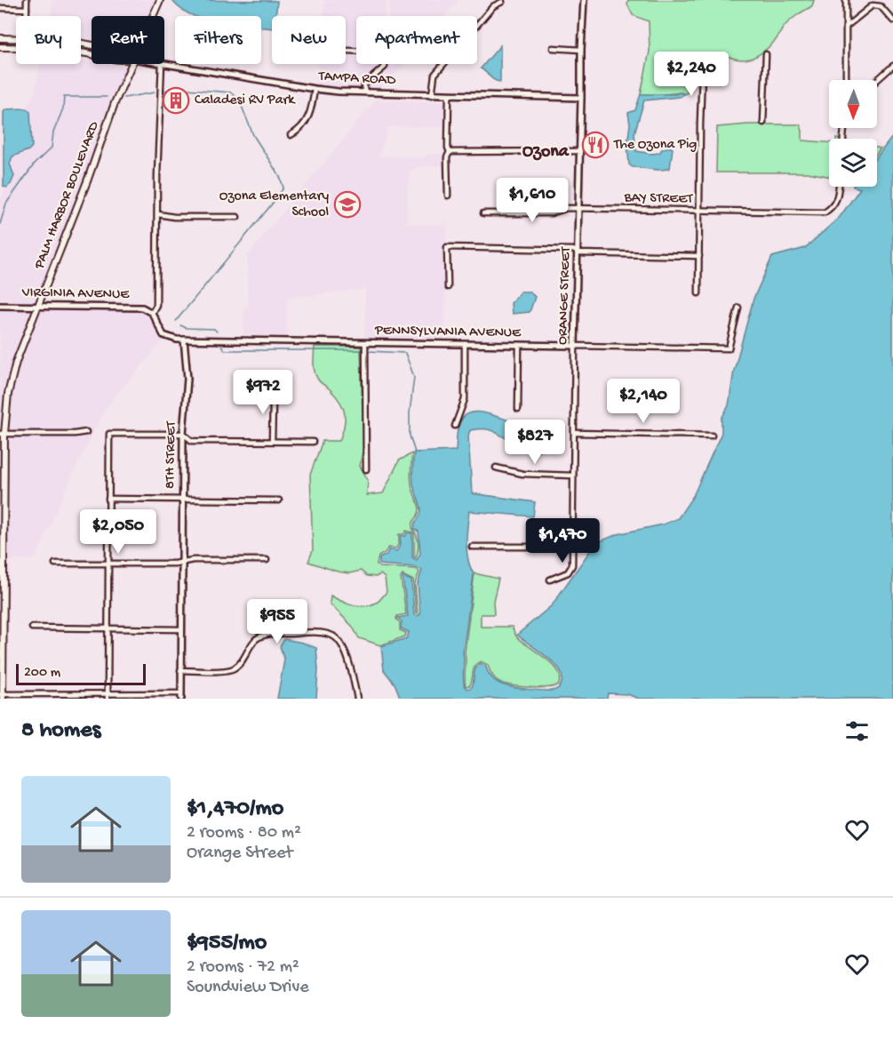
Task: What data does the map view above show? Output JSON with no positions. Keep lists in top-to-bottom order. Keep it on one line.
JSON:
{"streets":{"main road":["TAMPA ROAD","PALM HARBOR BOULEVARD"],"street":["BAY STREET","VIRGINIA AVENUE","ORANGE STREET","PENNSYLVANIA AVENUE","8TH STREET"]},"crossings":[["TAMPA ROAD","ORANGE STREET"],["PALM HARBOR BOULEVARD","VIRGINIA AVENUE"],["BAY STREET","ORANGE STREET"],["VIRGINIA AVENUE","PENNSYLVANIA AVENUE"],["ORANGE STREET","PENNSYLVANIA AVENUE"],["PENNSYLVANIA AVENUE","8TH STREET"]],"districts":["Ozona"],"places":{"building":["Caladesi RV Park"],"restaurant":["The Ozona Pig"],"school or university":["Ozona Elementary School"]},"scale_bar":"200 m","north":"bottom","page":{"chip":["Buy","Rent","Filters","New","Apartment"],"price":["$2,240","$1,610","$972","$2,140","$827","$2,050","$1,470","$955"],"scale":"200 m","heading":"8 homes","list":[{"name":"$1,470/mo","note":"2 rooms · 80 m² · Orange Street"},{"name":"$955/mo","note":"2 rooms · 72 m² · Soundview Drive"}]}}
